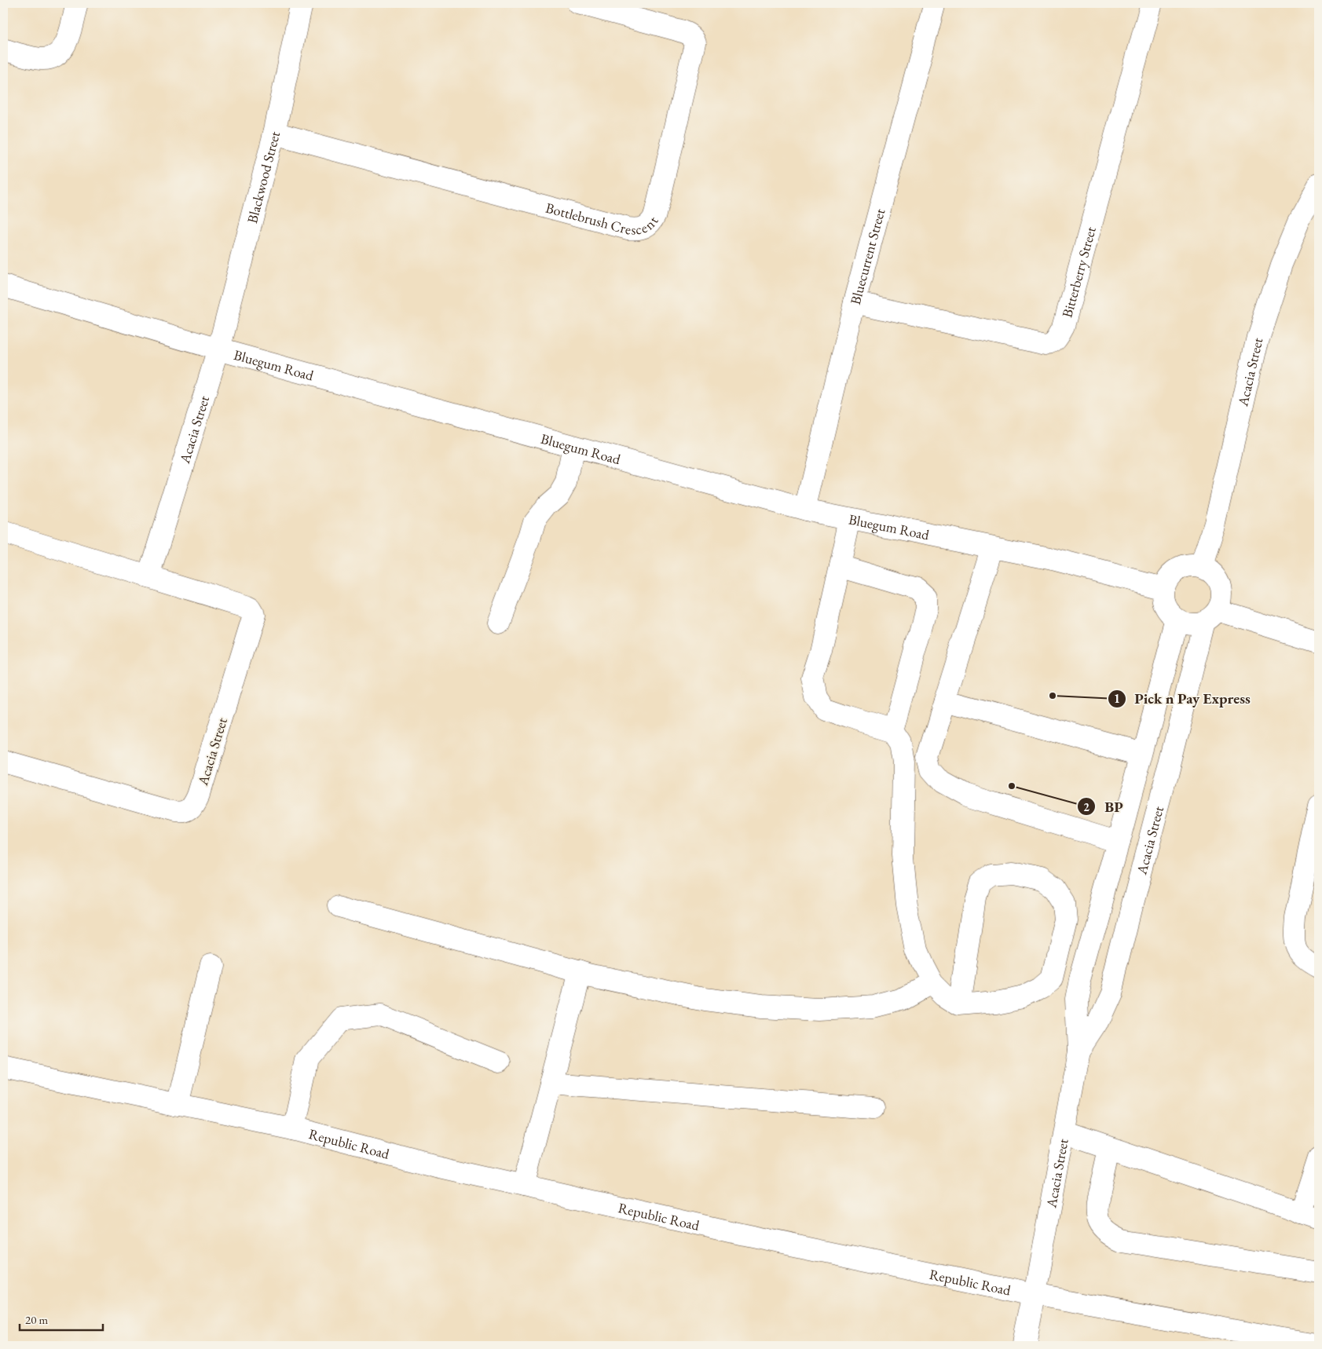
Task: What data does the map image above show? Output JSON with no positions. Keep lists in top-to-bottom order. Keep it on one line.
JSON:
{"streets":{"street":["Blackwood Street","Bottlebrush Crescent","Bluecurrent Street","Bitterberry Street","Bluegum Road","Acacia Street","Republic Road"]},"crossings":[["Blackwood Street","Bottlebrush Crescent"],["Blackwood Street","Bluegum Road"],["Blackwood Street","Acacia Street"],["Bluecurrent Street","Bitterberry Street"],["Bluecurrent Street","Bluegum Road"],["Bluegum Road","Acacia Street"],["Acacia Street","Republic Road"]],"places":["Pick n Pay Express","BP"],"scale_bar":"20 m"}
